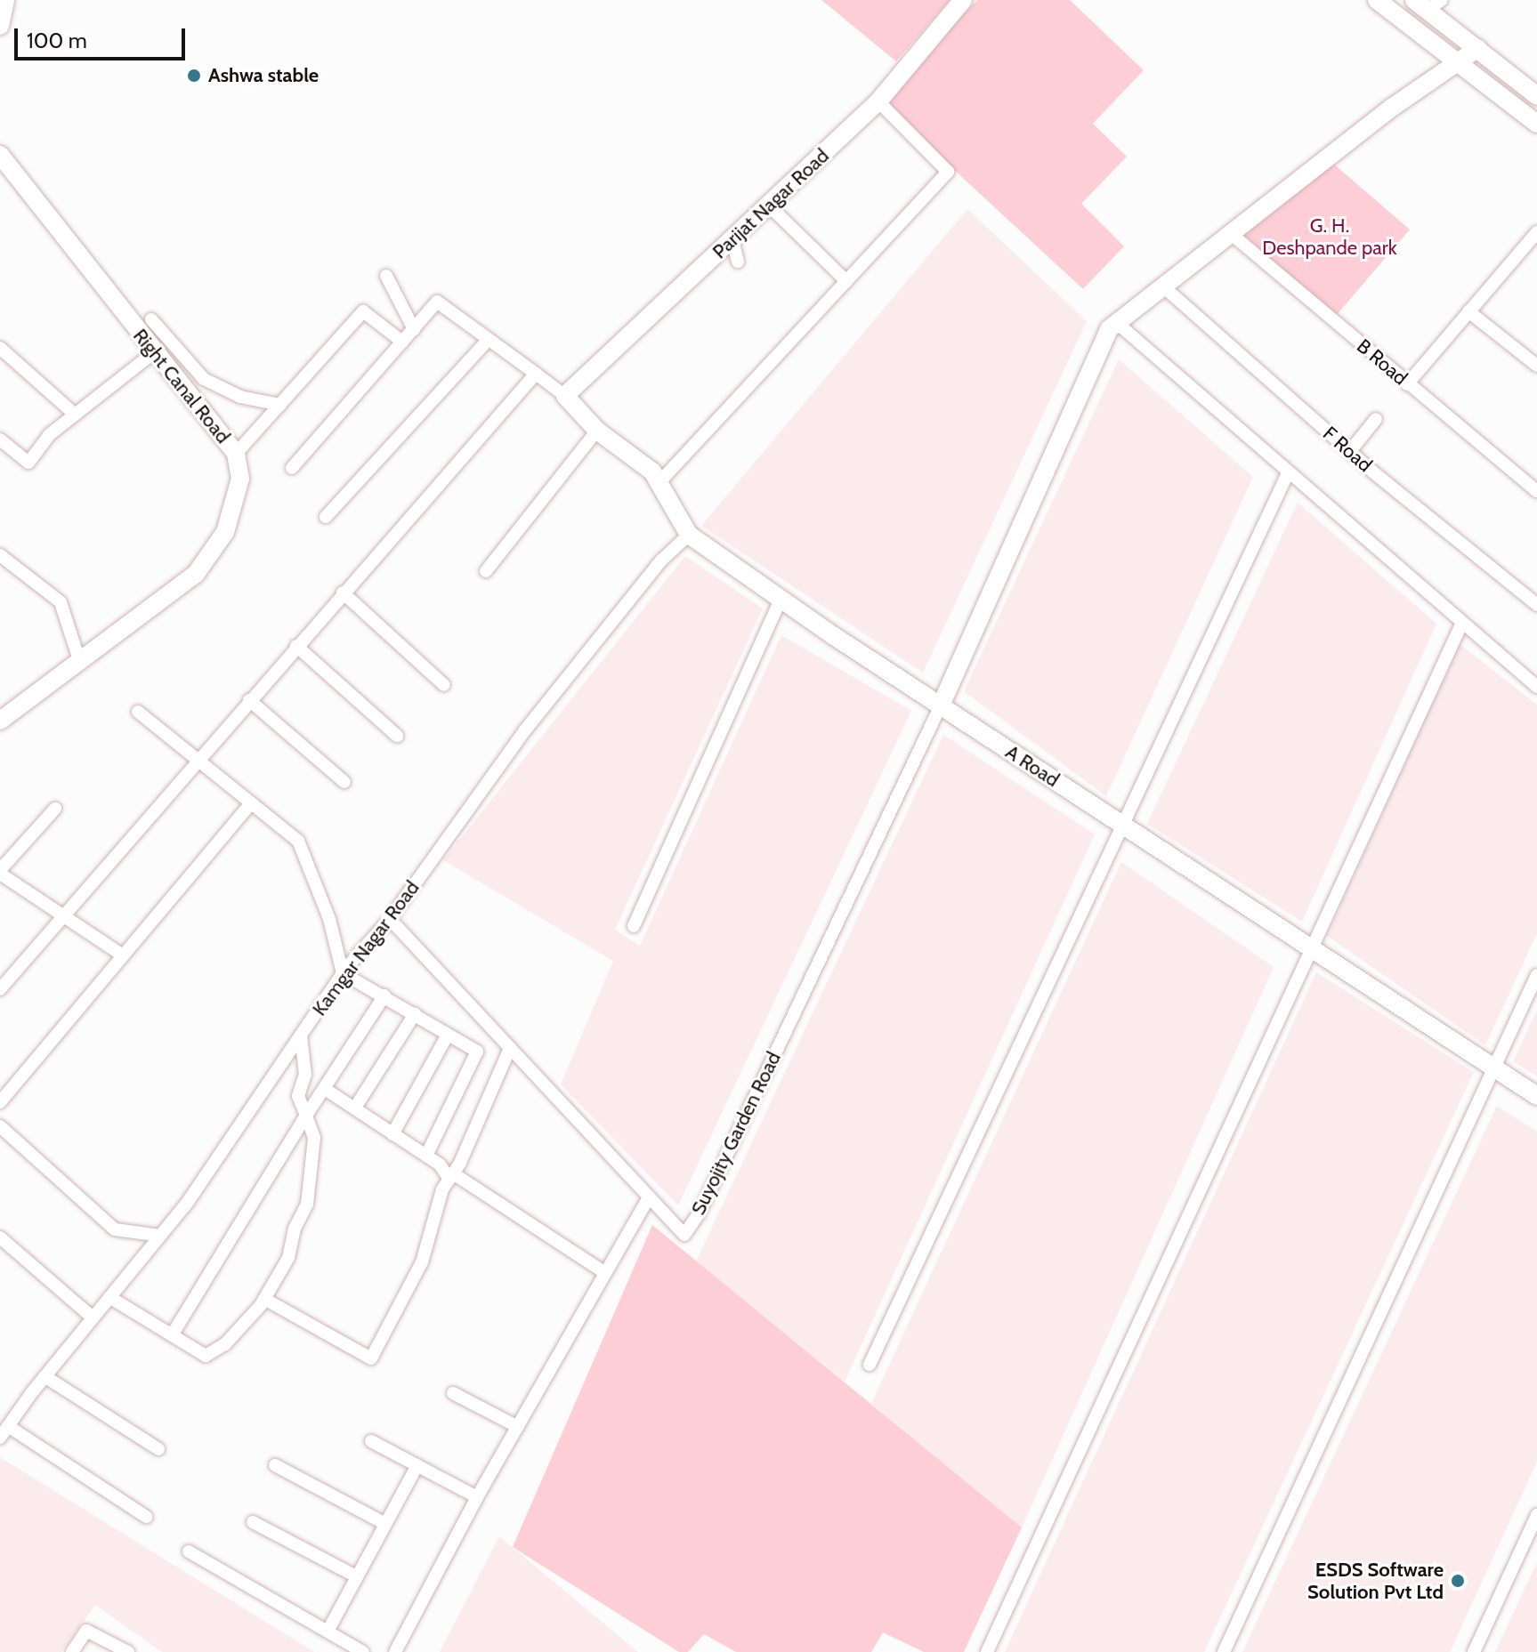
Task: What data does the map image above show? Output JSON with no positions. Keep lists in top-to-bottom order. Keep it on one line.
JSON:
{"streets":{"street":["Parijat Nagar Road","B Road","Right Canal Road","F Road","A Road","Kamgar Nagar Road","Suyojity Garden Road"]},"crossings":[["Parijat Nagar Road","A Road"],["A Road","Kamgar Nagar Road"],["A Road","Suyojity Garden Road"]],"parks":["G. H. Deshpande park"],"places":["Ashwa stable","ESDS Software Solution Pvt Ltd"],"scale_bar":"100 m"}
